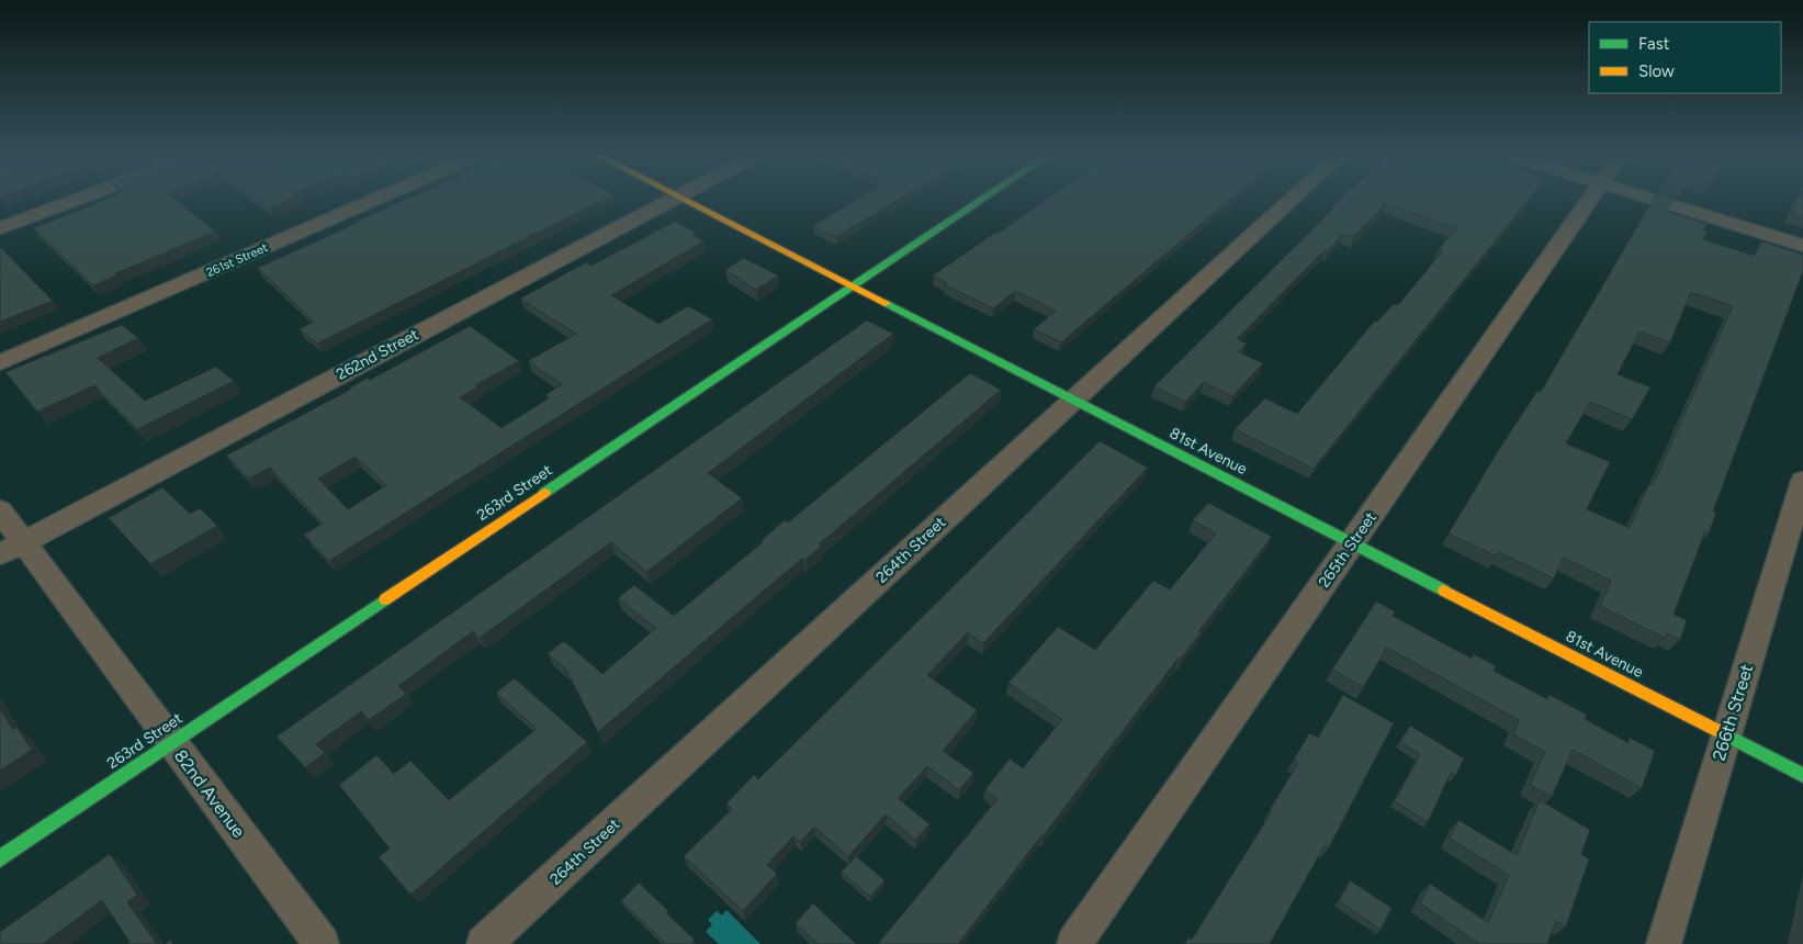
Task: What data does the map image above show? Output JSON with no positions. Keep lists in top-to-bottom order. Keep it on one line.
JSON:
{"streets":{"street":["261st Street","262nd Street","81st Avenue","263rd Street","264th Street","265th Street","266th Street","82nd Avenue"]},"crossings":[["262nd Street","82nd Avenue"],["81st Avenue","263rd Street"],["81st Avenue","264th Street"],["81st Avenue","265th Street"],["81st Avenue","266th Street"],["263rd Street","82nd Avenue"]],"legend":["Fast","Slow"]}
